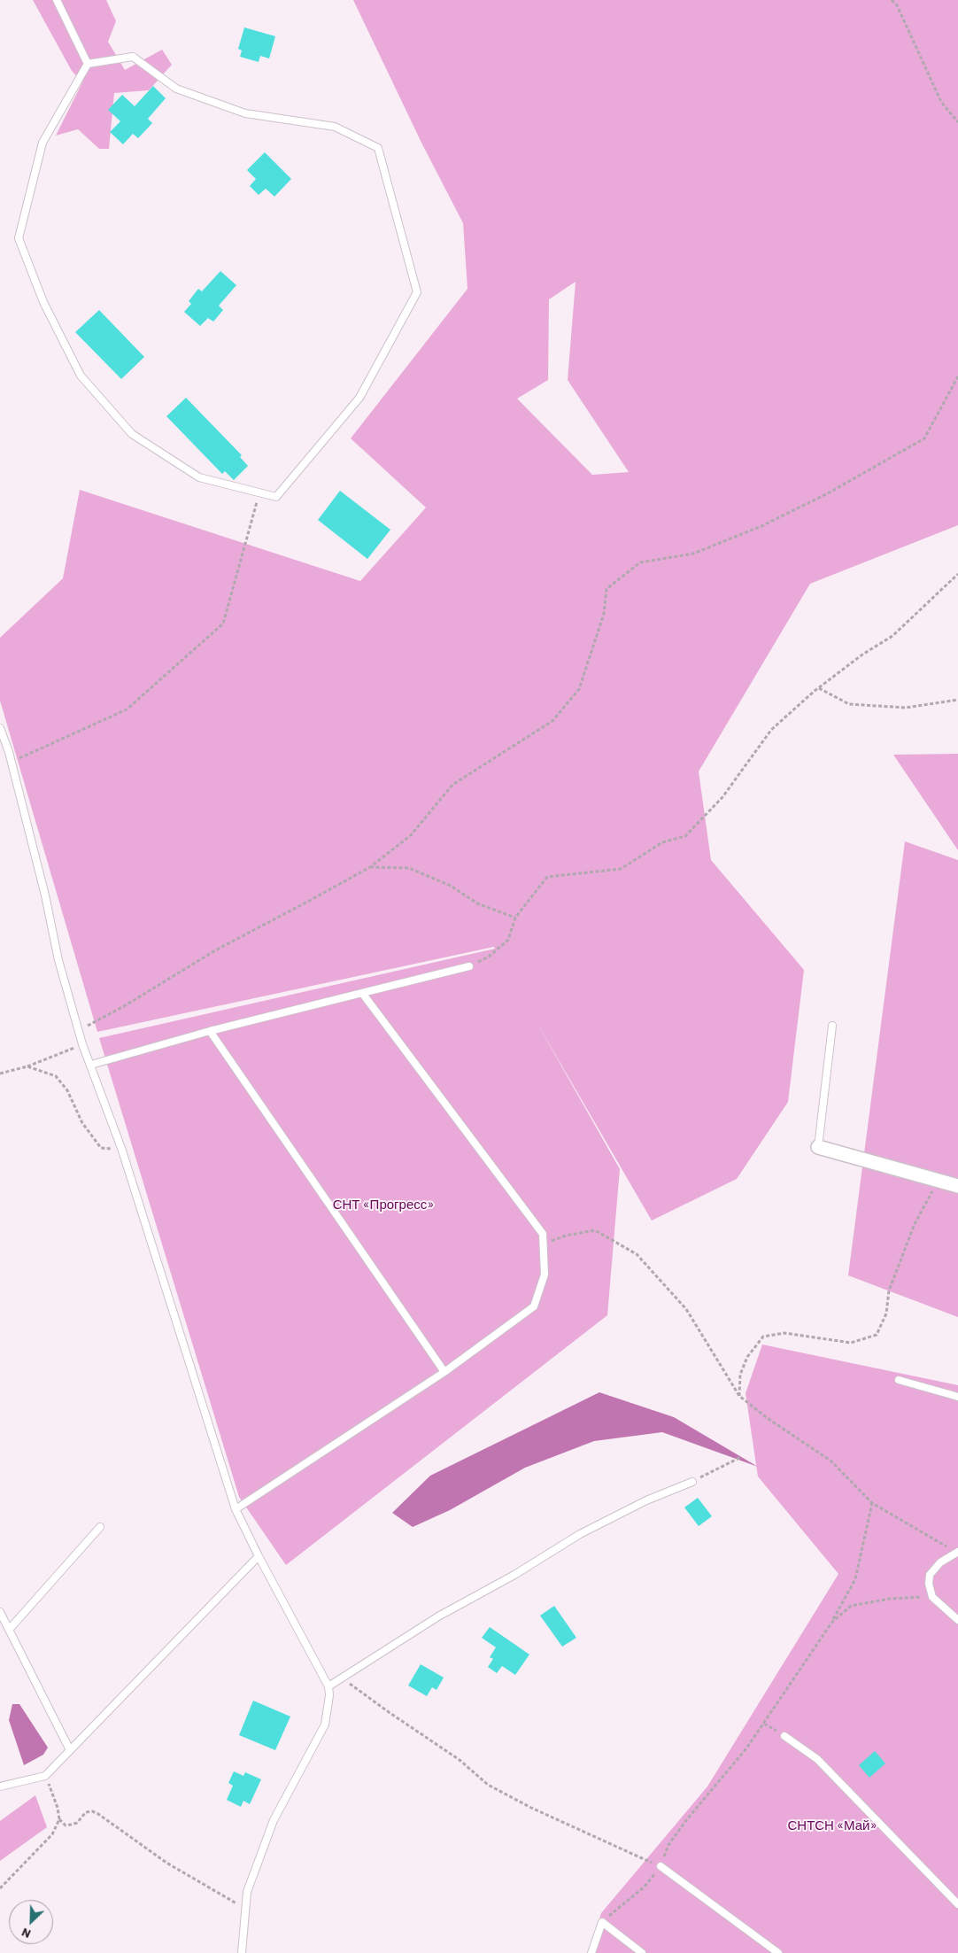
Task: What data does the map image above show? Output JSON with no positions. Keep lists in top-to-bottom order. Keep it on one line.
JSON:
{"parks":["СНТ «Прогресс»","СНТСН «Май»"],"north":"bottom left"}
